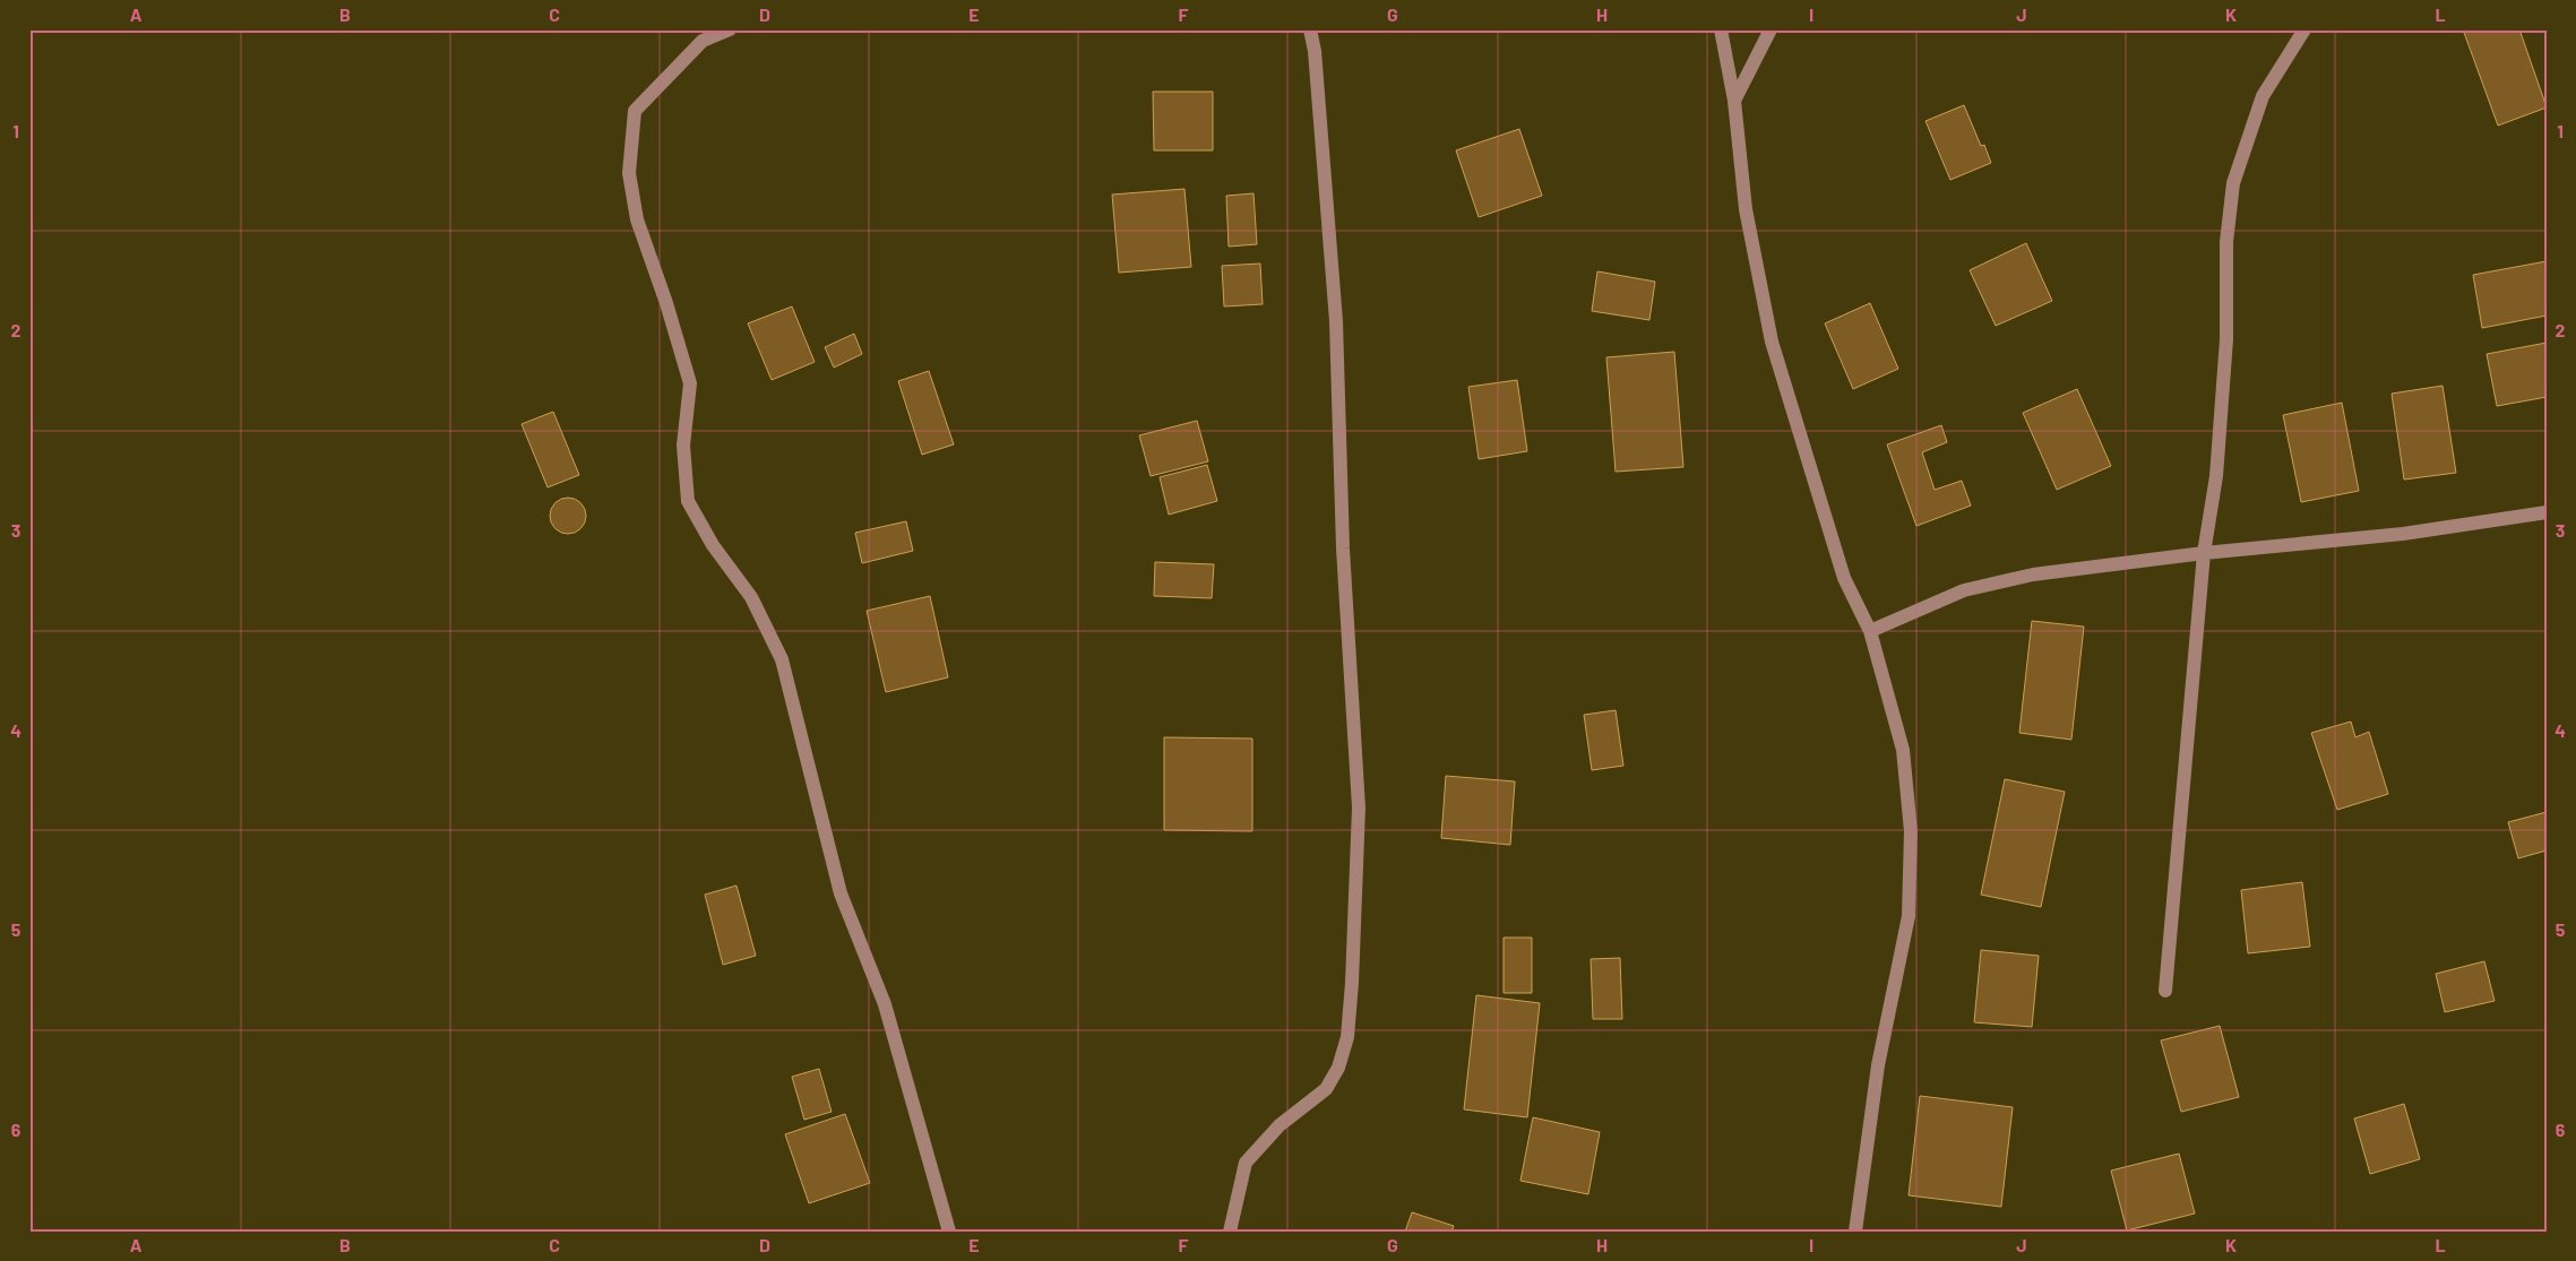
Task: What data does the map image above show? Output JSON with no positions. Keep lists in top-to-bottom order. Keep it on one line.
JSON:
{"grid":{"columns":["A","B","C","D","E","F","G","H","I","J","K","L"],"rows":["1","2","3","4","5","6"]}}
